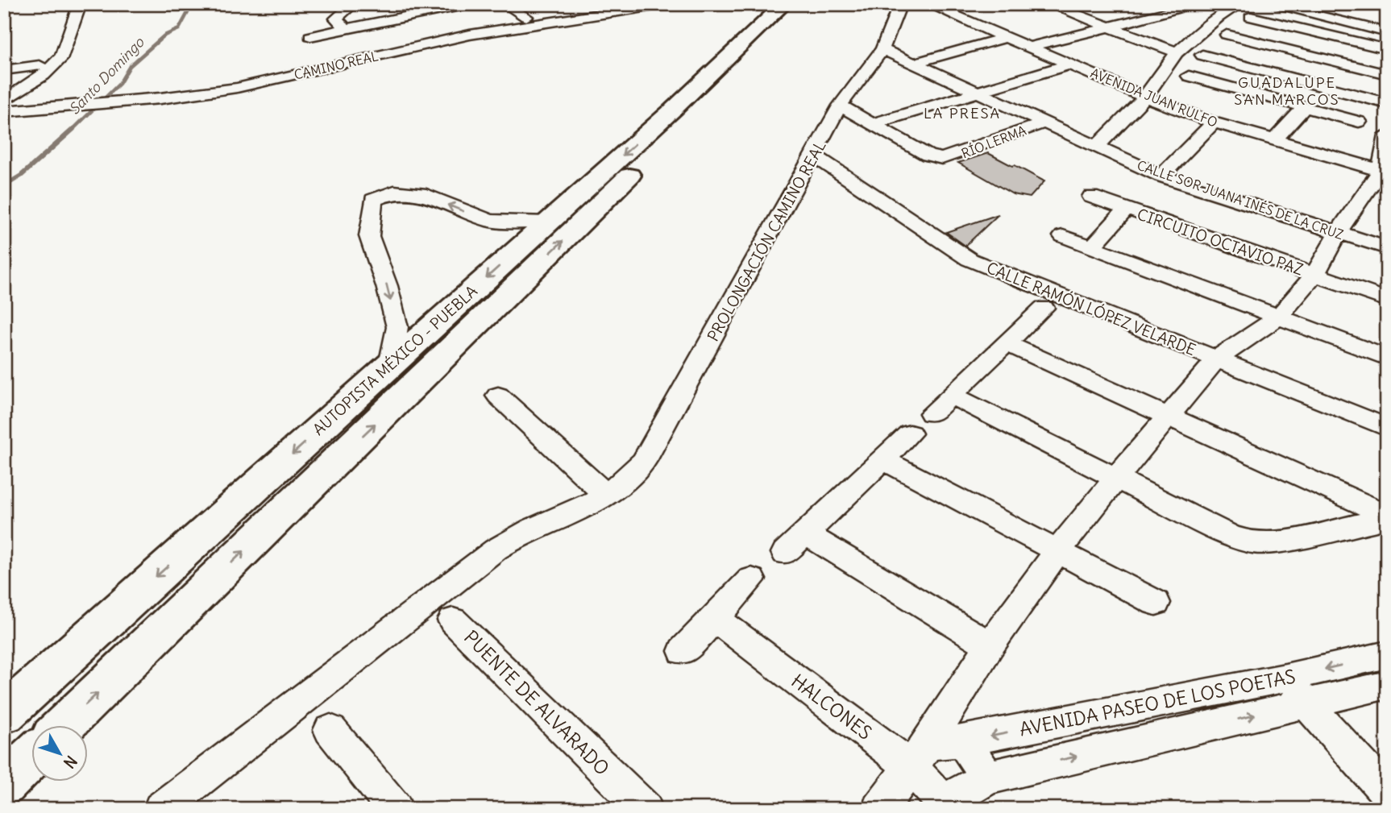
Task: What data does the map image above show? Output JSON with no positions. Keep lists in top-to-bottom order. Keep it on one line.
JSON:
{"streets":{"highway":["AUTOPISTA MÉXICO - PUEBLA"],"street":["CAMINO REAL","AVENIDA JUAN RULFO","RÍO LERMA","CALLE SOR JUANA INÉS DE LA CRUZ","PROLONGACIÓN CAMINO REAL","CIRCUITO OCTAVIO PAZ","CALLE RAMÓN LÓPEZ VELARDE","PUENTE DE ALVARADO","AVENIDA PASEO DE LOS POETAS","HALCONES"]},"crossings":[["RÍO LERMA","CALLE SOR JUANA INÉS DE LA CRUZ"],["CALLE SOR JUANA INÉS DE LA CRUZ","PROLONGACIÓN CAMINO REAL"],["PROLONGACIÓN CAMINO REAL","CALLE RAMÓN LÓPEZ VELARDE"],["AVENIDA PASEO DE LOS POETAS","HALCONES"]],"districts":["GUADALUPE SAN MARCOS","LA PRESA"],"water":["Santo Domingo"],"north":"bottom right"}
